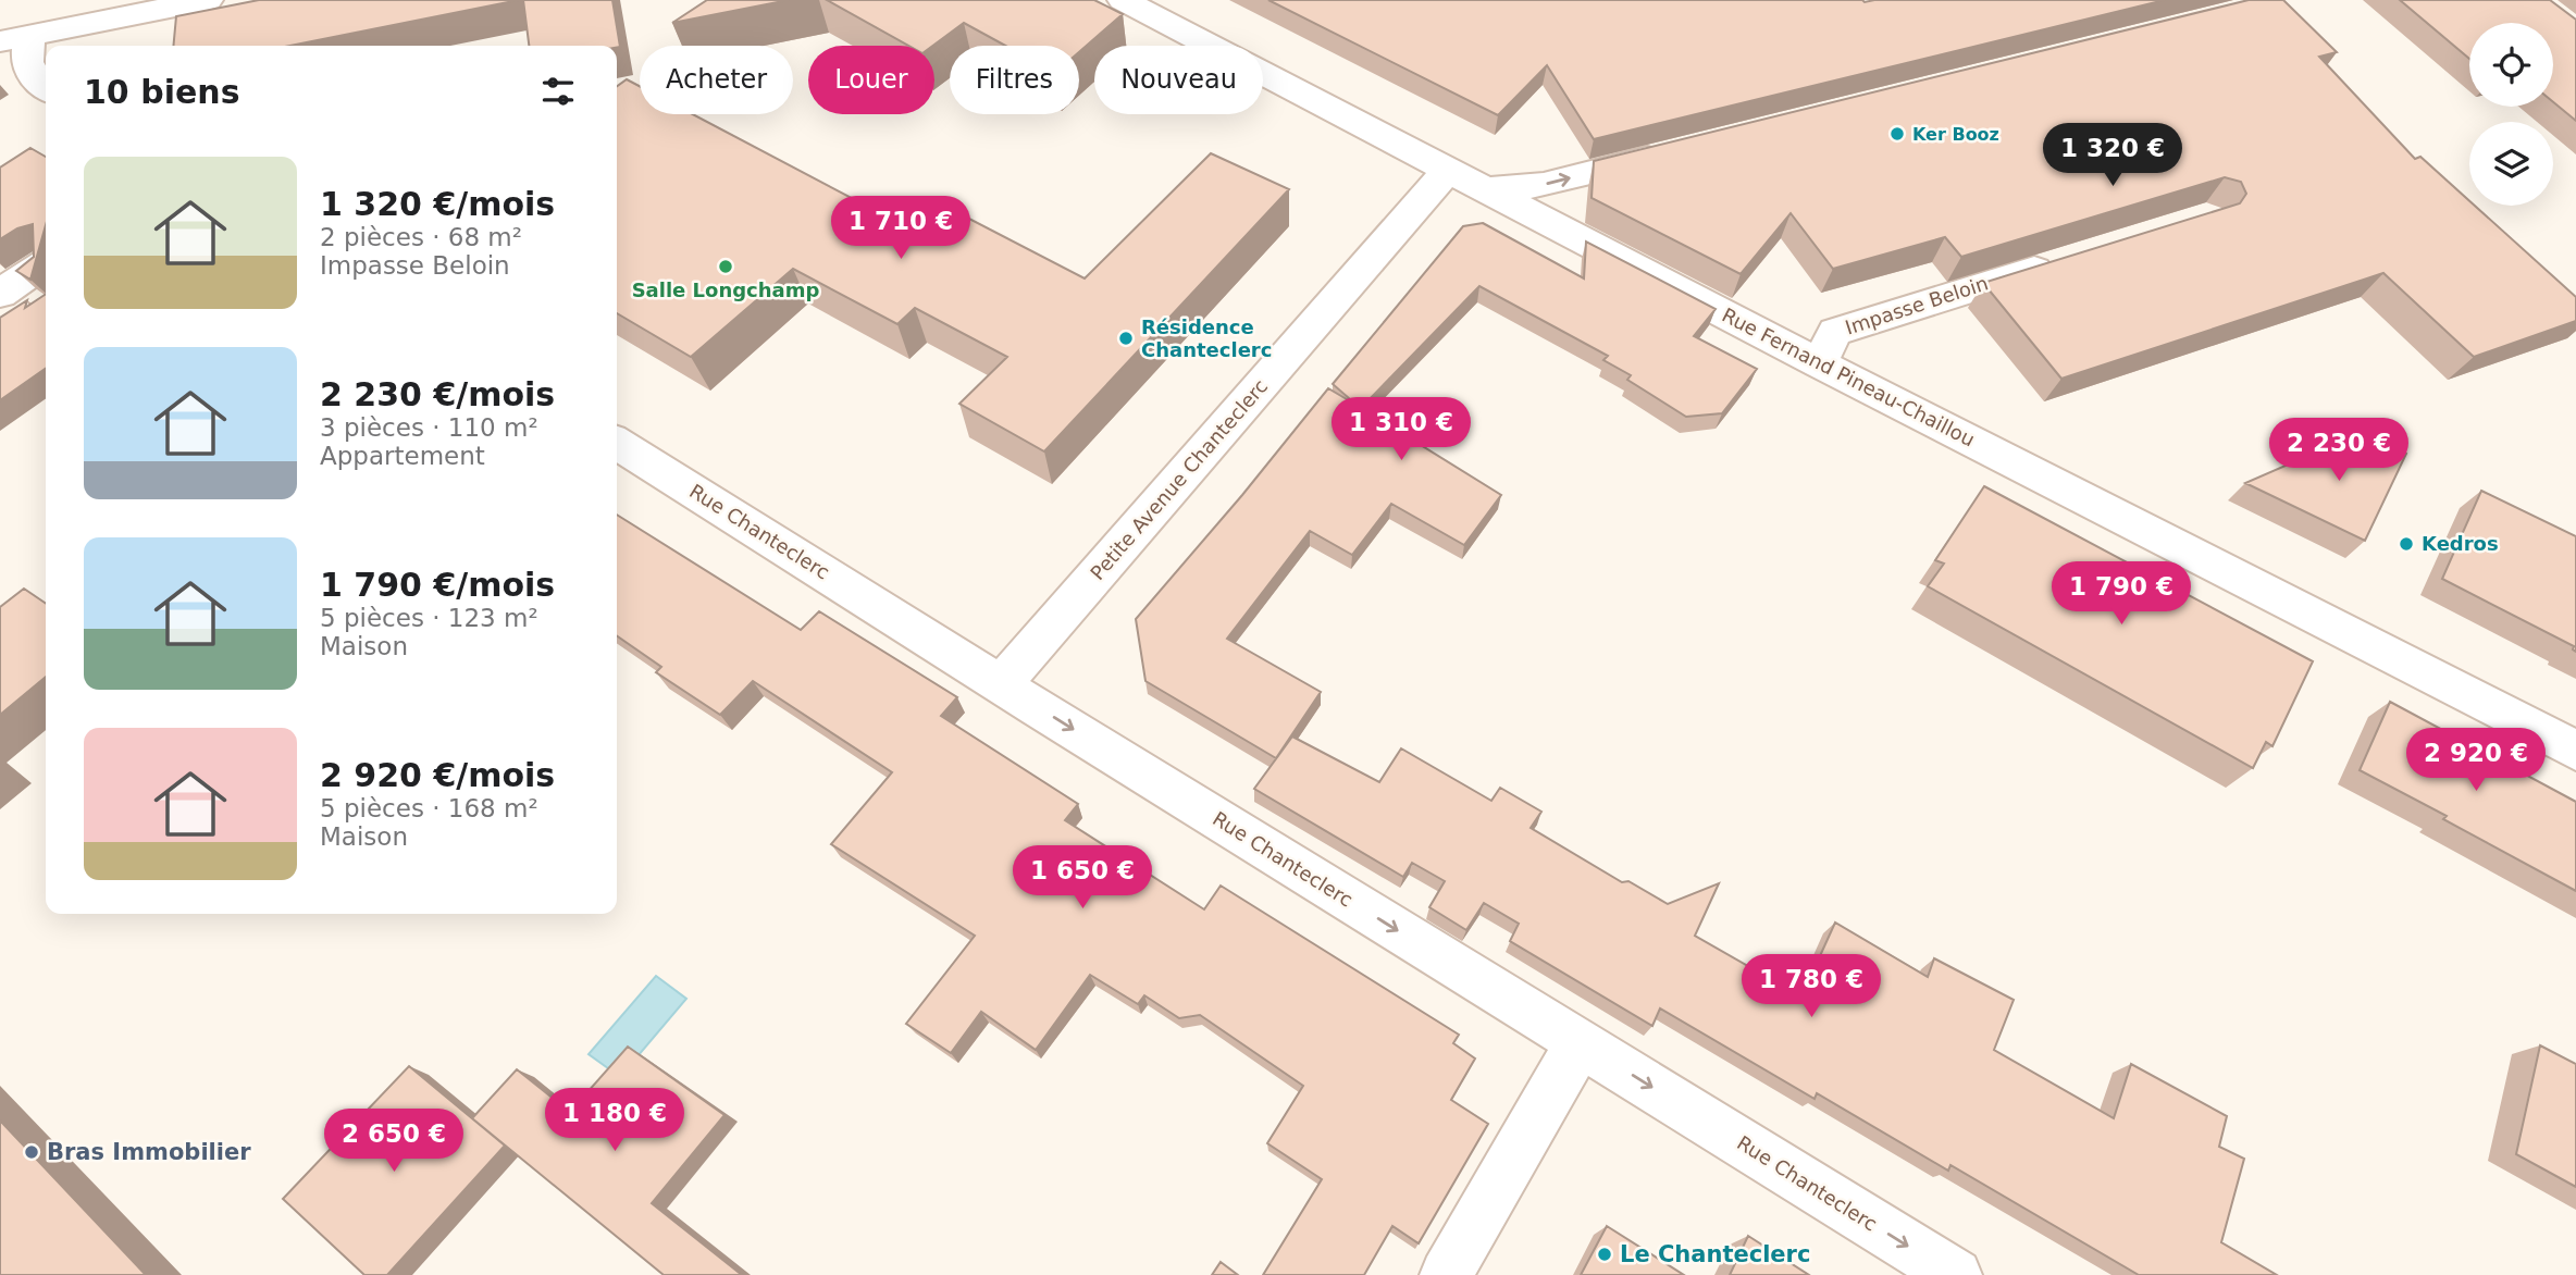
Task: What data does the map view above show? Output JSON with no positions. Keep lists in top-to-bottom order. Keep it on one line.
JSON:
{"streets":{"street":["Impasse Beloin","Rue Fernand Pineau-Chaillou","Petite Avenue Chanteclerc","Rue Chanteclerc"]},"crossings":[["Impasse Beloin","Rue Fernand Pineau-Chaillou"],["Rue Fernand Pineau-Chaillou","Petite Avenue Chanteclerc"],["Petite Avenue Chanteclerc","Rue Chanteclerc"]],"one_way":["Rue Chanteclerc"],"places":["Ker Booz","Salle Longchamp","Résidence Chanteclerc","Kedros","Bras Immobilier","Le Chanteclerc"],"page":{"chip":["Acheter","Louer","Filtres","Nouveau"],"heading":"10 biens","price":["1 320 €","1 710 €","1 310 €","2 230 €","1 790 €","2 920 €","1 650 €","1 780 €","1 180 €","2 650 €"],"list":[{"name":"1 320 €/mois","note":"2 pièces · 68 m² · Impasse Beloin"},{"name":"2 230 €/mois","note":"3 pièces · 110 m² · Appartement"},{"name":"1 790 €/mois","note":"5 pièces · 123 m² · Maison"},{"name":"2 920 €/mois","note":"5 pièces · 168 m² · Maison"}]}}
